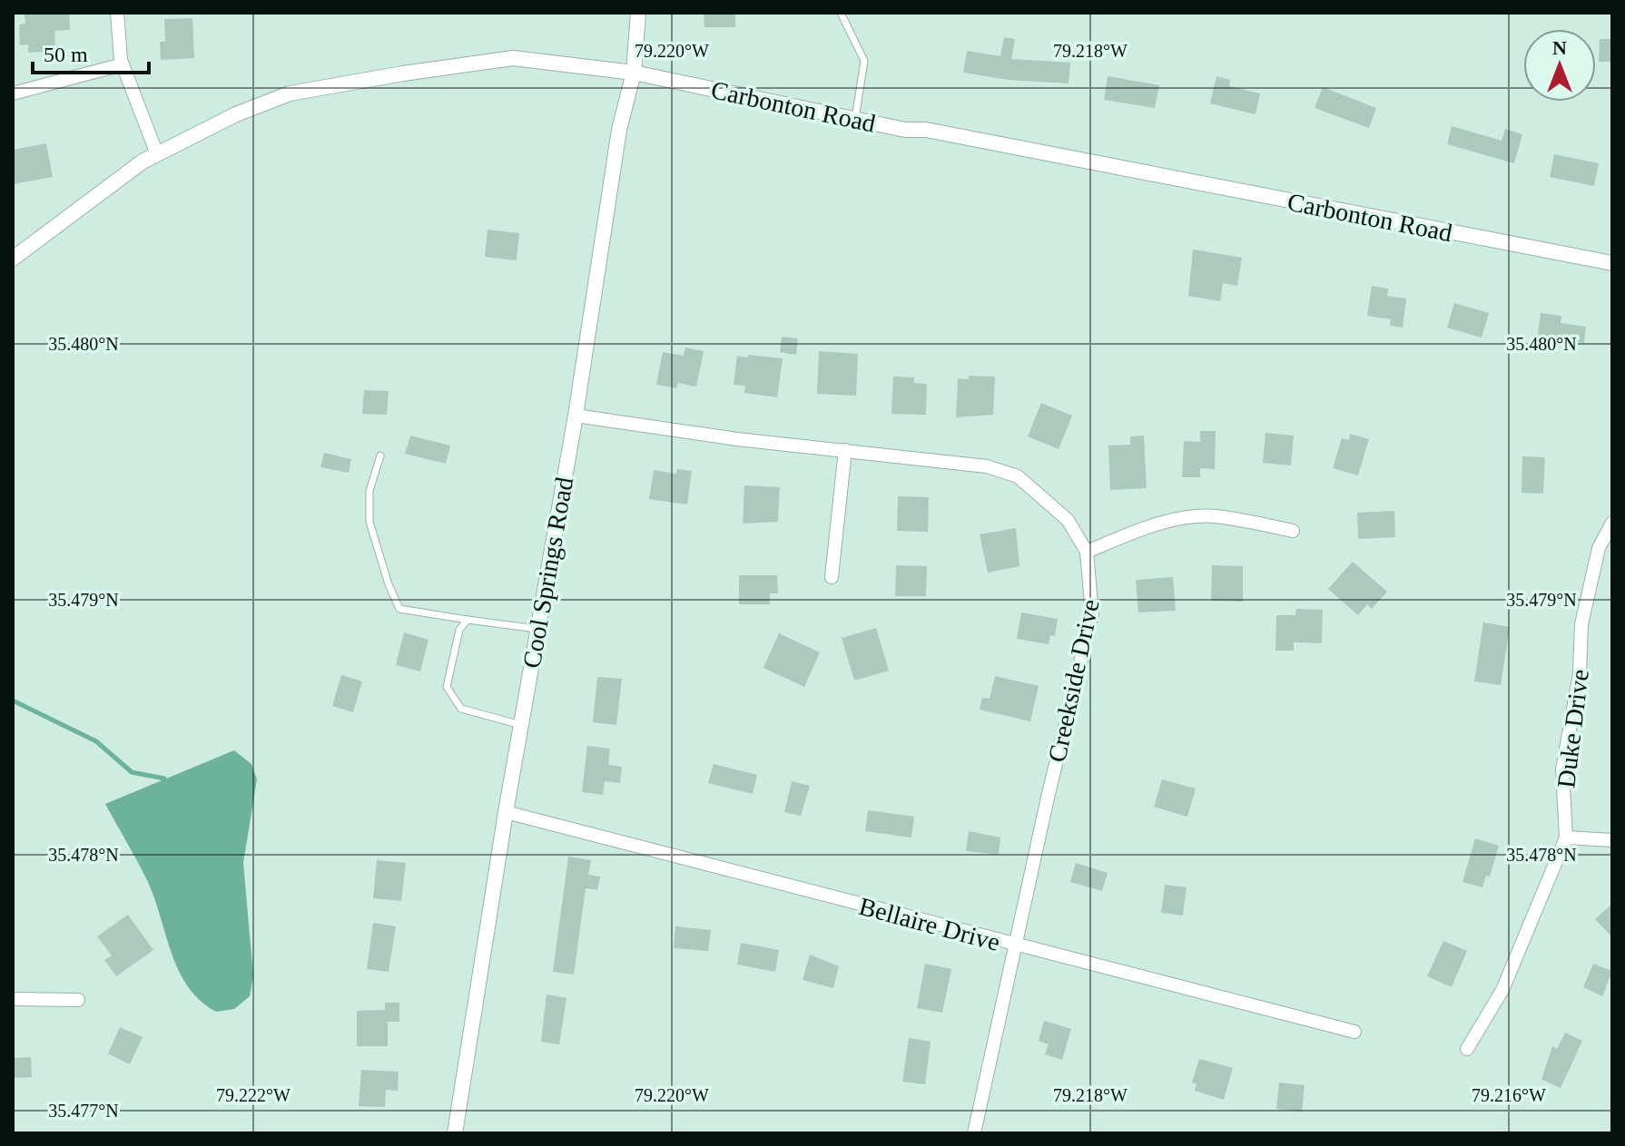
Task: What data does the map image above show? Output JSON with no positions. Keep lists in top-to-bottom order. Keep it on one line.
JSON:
{"streets":{"street":["Carbonton Road","Cool Springs Road","Creekside Drive","Duke Drive","Bellaire Drive"]},"crossings":[["Carbonton Road","Cool Springs Road"],["Cool Springs Road","Creekside Drive"],["Cool Springs Road","Bellaire Drive"],["Creekside Drive","Bellaire Drive"]],"scale_bar":"50 m","north":"top","coordinates":["79.220°W","79.218°W","35.480°N","35.479°N","35.478°N","79.222°W","79.216°W","35.477°N"]}
